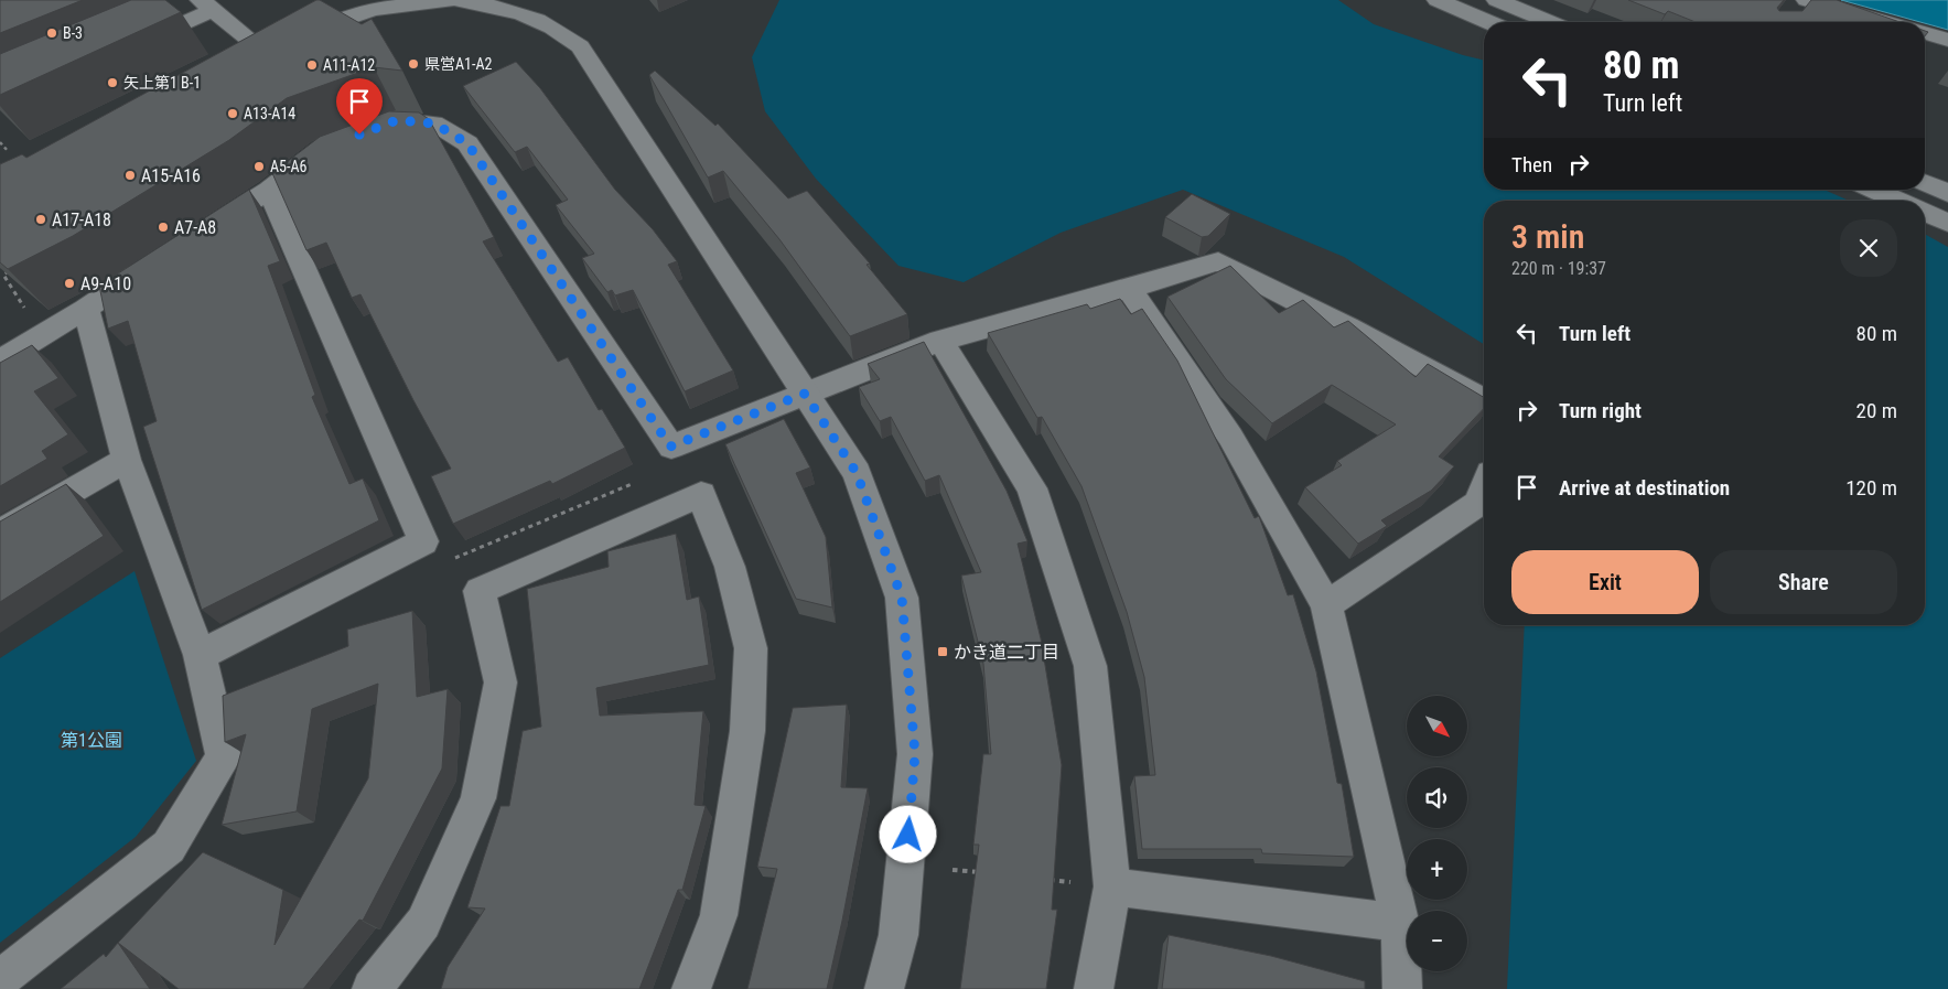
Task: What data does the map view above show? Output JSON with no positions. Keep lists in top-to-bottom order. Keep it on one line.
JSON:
{"parks":["第1公園"],"places":{"other":["B-3","県営A1-A2","A11-A12","矢上第1 B-1","A13-A14","A5-A6","A15-A16","A17-A18","A7-A8","A9-A10"],"transit":["かき道二丁目"]},"north":"bottom right","page":{"turn":["80 m","Turn left"],"then":"Then","heading":["3 min","220 m · 19:37"],"list":[{"name":"Turn left","value":"80 m"},{"name":"Turn right","value":"20 m"},{"name":"Arrive at destination","value":"120 m"}],"buttons":["Exit","Share"],"map_buttons":["+","−"]}}
